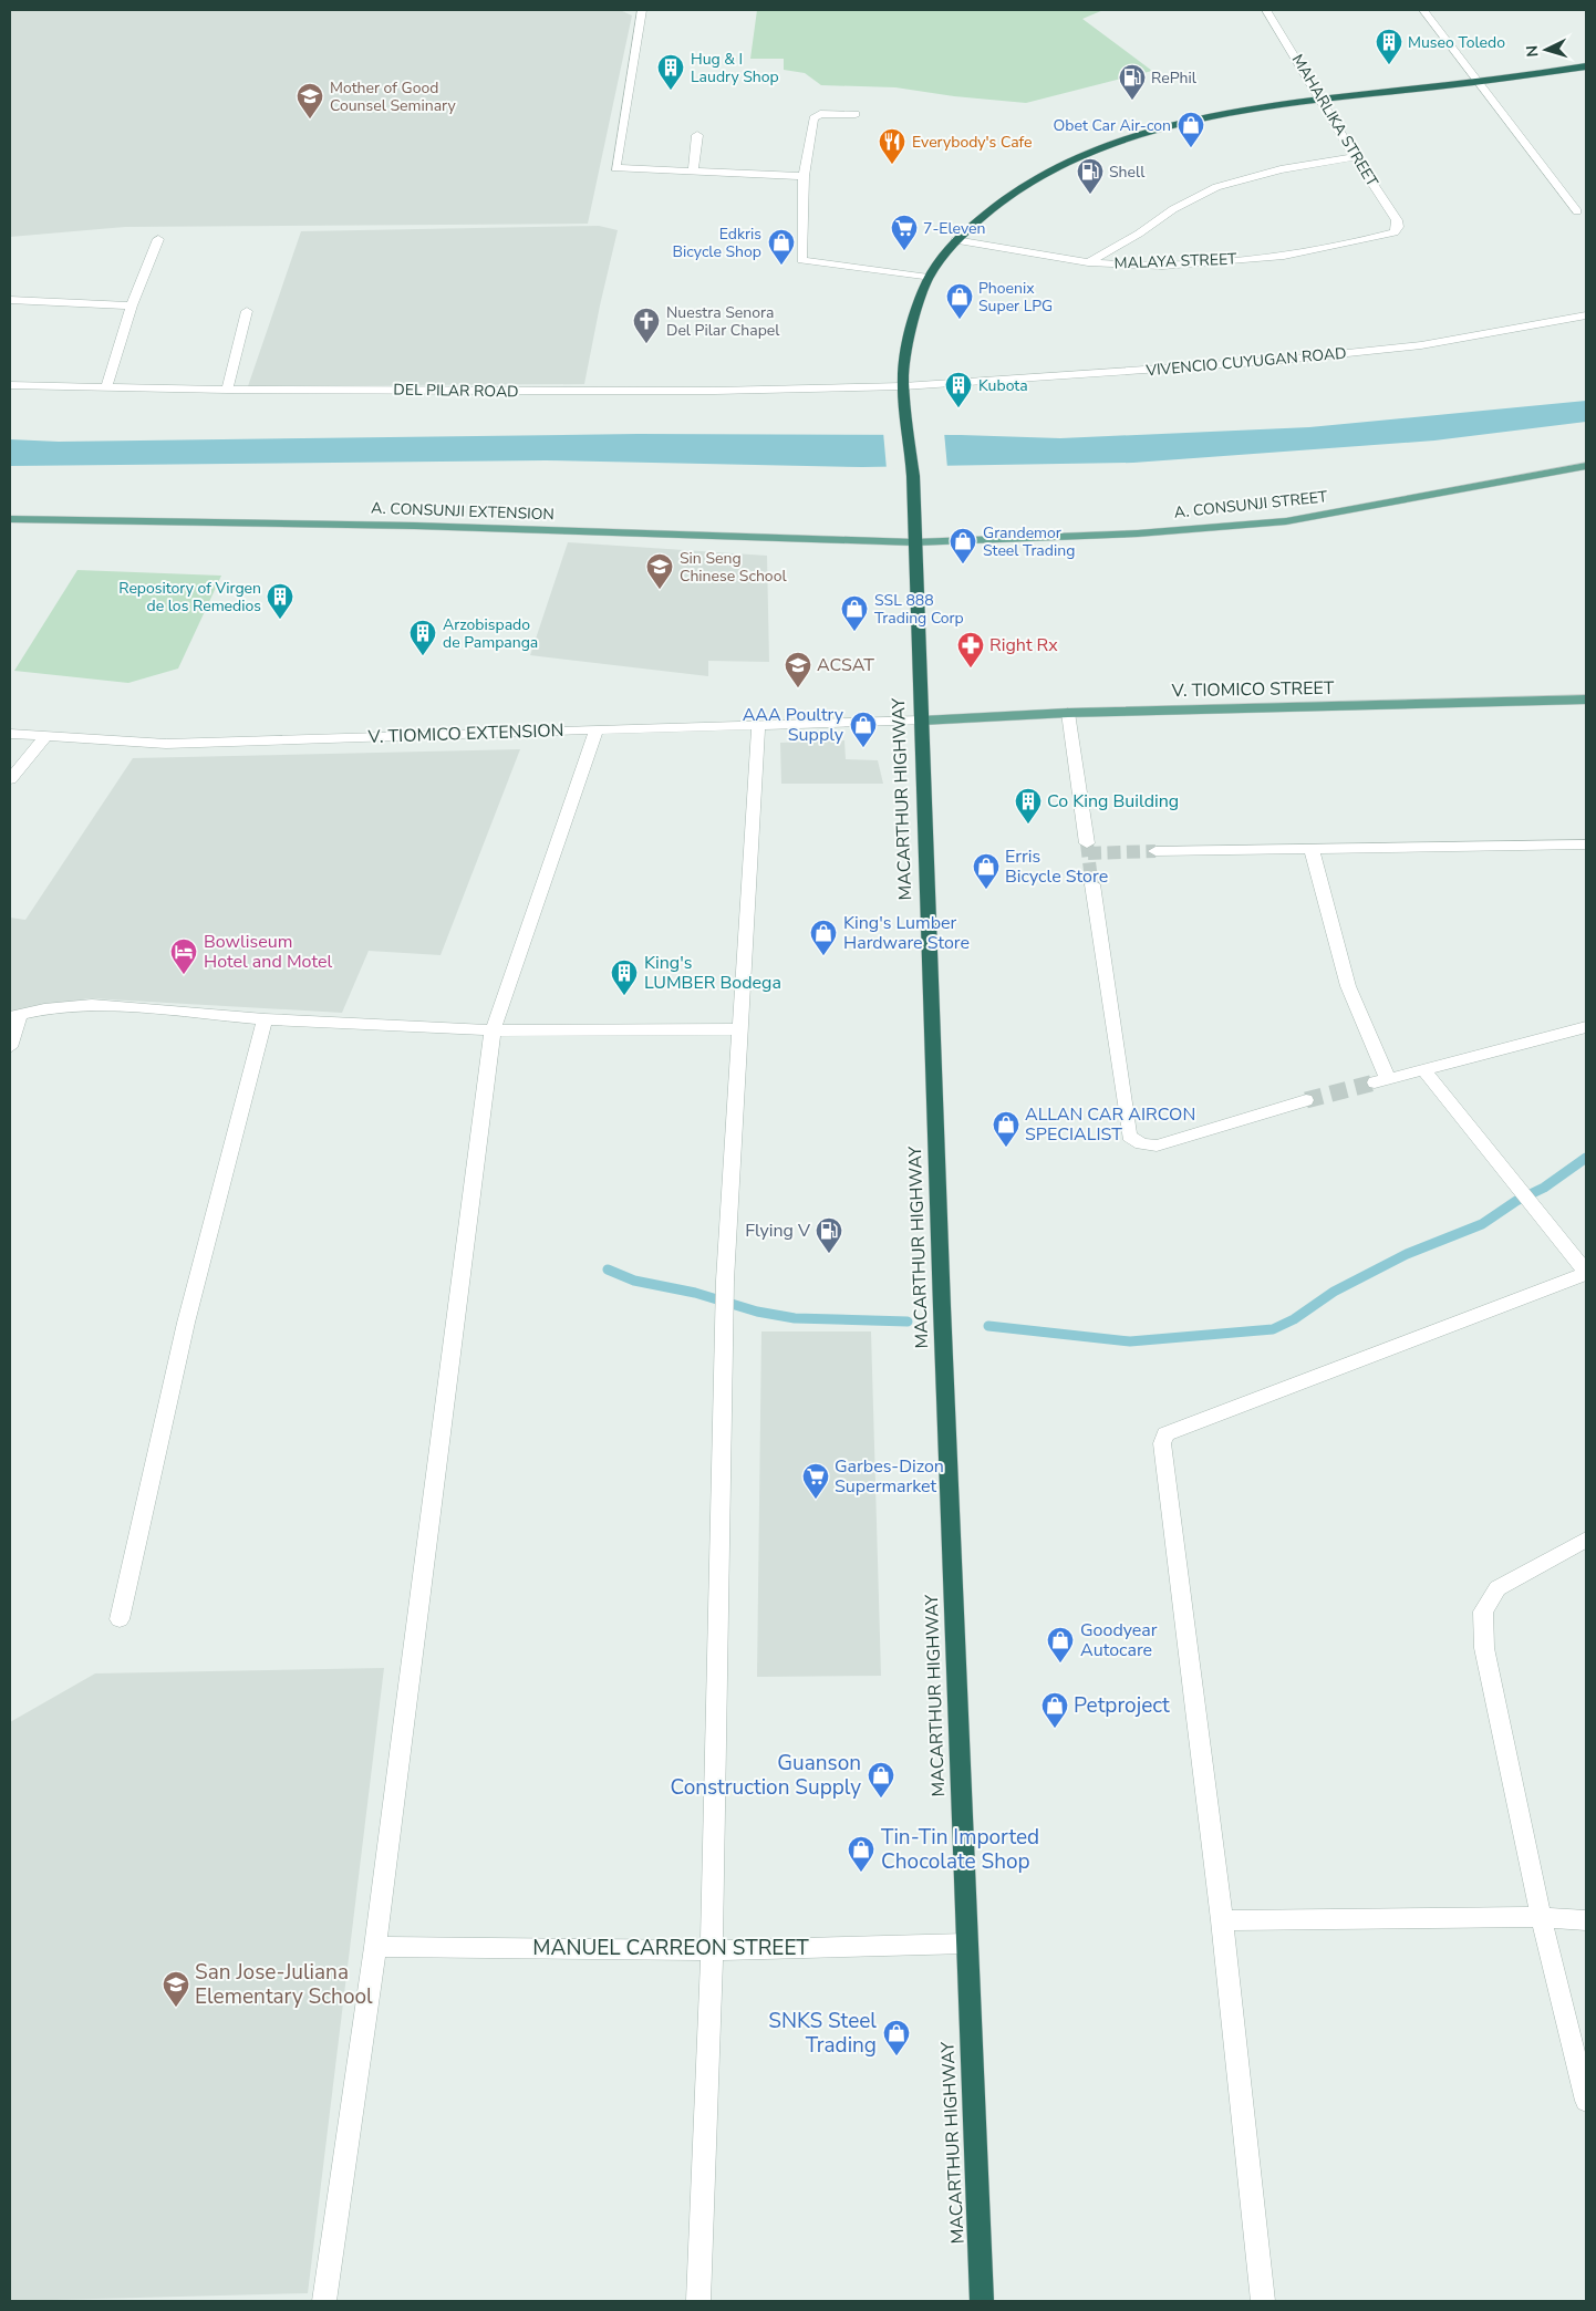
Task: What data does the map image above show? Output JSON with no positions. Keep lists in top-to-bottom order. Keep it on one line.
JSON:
{"streets":{"highway":["MACARTHUR HIGHWAY"],"main road":["A. CONSUNJI STREET","A. CONSUNJI EXTENSION","V. TIOMICO STREET"],"street":["MAHARLIKA STREET","MALAYA STREET","VIVENCIO CUYUGAN ROAD","DEL PILAR ROAD","V. TIOMICO EXTENSION","MANUEL CARREON STREET"]},"crossings":[["MAHARLIKA STREET","MALAYA STREET"],["MAHARLIKA STREET","MACARTHUR HIGHWAY"],["MALAYA STREET","MACARTHUR HIGHWAY"],["VIVENCIO CUYUGAN ROAD","DEL PILAR ROAD"],["VIVENCIO CUYUGAN ROAD","MACARTHUR HIGHWAY"],["DEL PILAR ROAD","MACARTHUR HIGHWAY"],["A. CONSUNJI STREET","A. CONSUNJI EXTENSION"],["A. CONSUNJI STREET","MACARTHUR HIGHWAY"],["A. CONSUNJI EXTENSION","MACARTHUR HIGHWAY"],["V. TIOMICO STREET","V. TIOMICO EXTENSION"],["V. TIOMICO STREET","MACARTHUR HIGHWAY"],["V. TIOMICO EXTENSION","MACARTHUR HIGHWAY"],["MACARTHUR HIGHWAY","MANUEL CARREON STREET"]],"places":{"building":["Museo Toledo","Hug & I Laudry Shop","Kubota","Repository of Virgen de los Remedios","Arzobispado de Pampanga","Co King Building","King's LUMBER Bodega"],"fuel station":["RePhil","Shell","Flying V"],"school or university":["Mother of Good Counsel Seminary","Sin Seng Chinese School","ACSAT","San Jose-Juliana Elementary School"],"shop":["Obet Car Air-con","Edkris Bicycle Shop","Phoenix Super LPG","Grandemor Steel Trading","SSL 888 Trading Corp","AAA Poultry Supply","Erris Bicycle Store","King's Lumber Hardware Store","ALLAN CAR AIRCON SPECIALIST","Goodyear Autocare","Petproject","Guanson Construction Supply","Tin-Tin Imported Chocolate Shop","SNKS Steel Trading"],"restaurant":["Everybody's Cafe"],"supermarket":["7-Eleven","Garbes-Dizon Supermarket"],"church":["Nuestra Senora Del Pilar Chapel"],"pharmacy":["Right Rx"],"hotel":["Bowliseum Hotel and Motel"]},"north":"left"}
